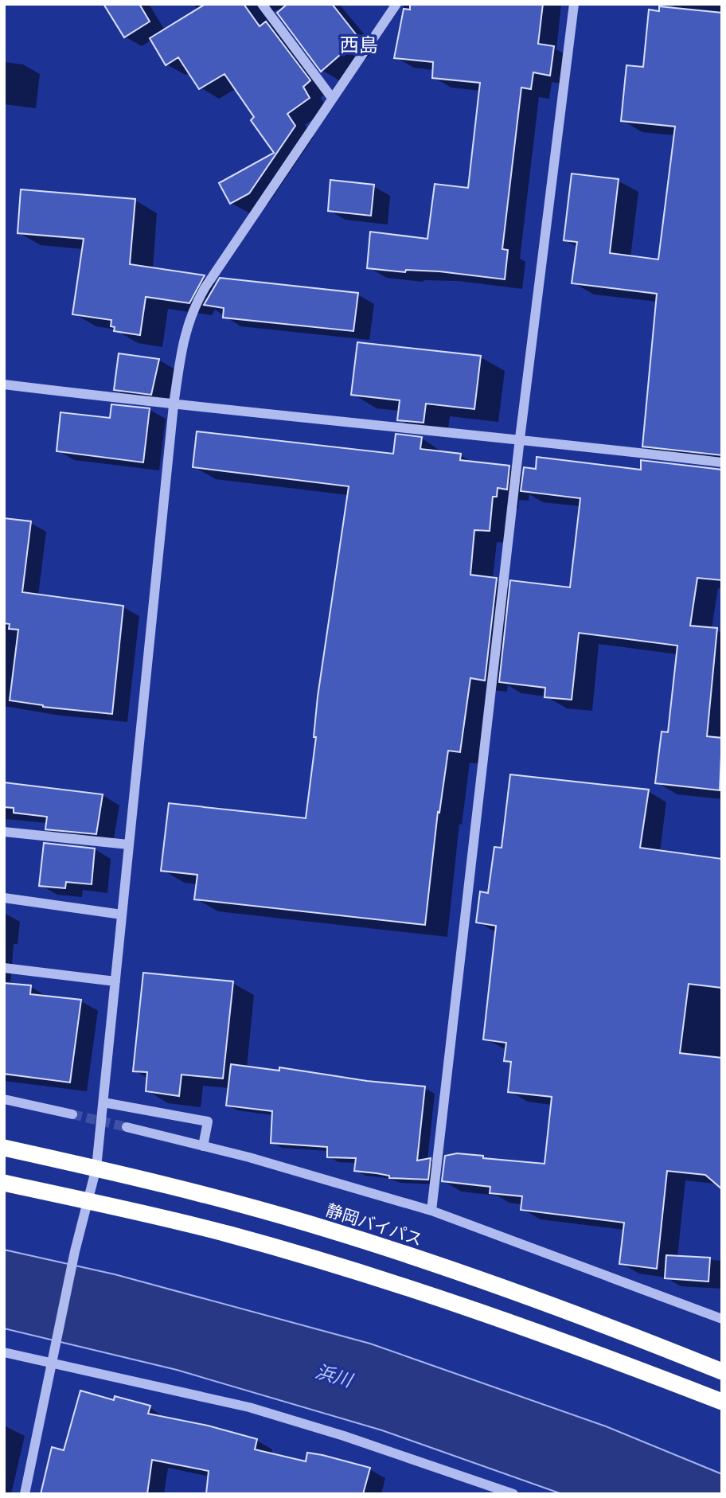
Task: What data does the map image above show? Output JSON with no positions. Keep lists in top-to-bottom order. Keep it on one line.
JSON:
{"streets":{"highway":["静岡バイパス"]},"districts":["西島"],"water":["浜川"]}
